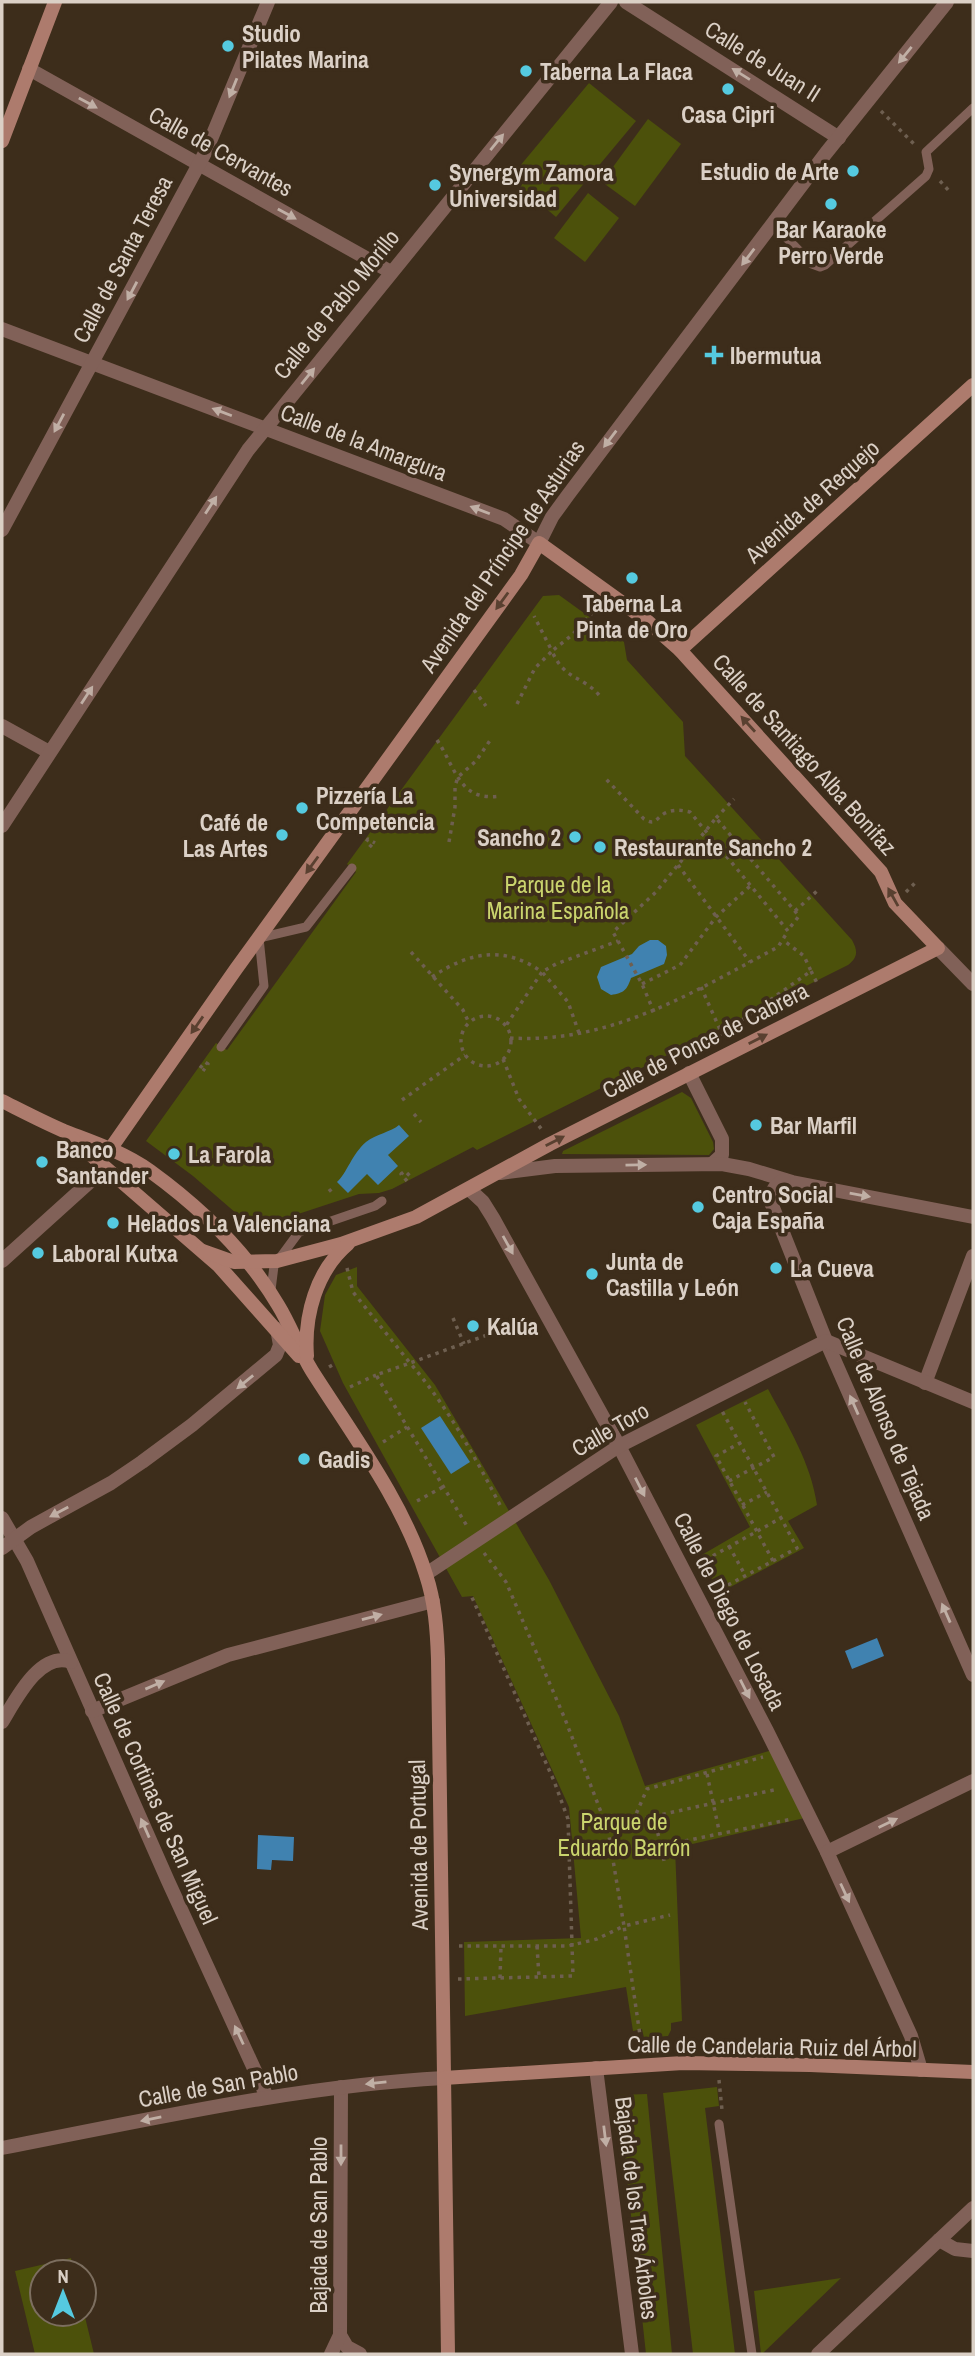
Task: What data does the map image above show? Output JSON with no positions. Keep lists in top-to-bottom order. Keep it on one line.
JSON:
{"streets":{"main road":["Calle de la Amargura","Avenida de Requejo","Avenida del Príncipe de Asturias","Calle de Santiago Alba Bonifaz","Calle de Ponce de Cabrera","Avenida de Portugal","Calle de Candelaria Ruiz del Árbol"],"street":["Calle de Juan II","Calle de Cervantes","Calle de Santa Teresa","Calle de Pablo Morillo","Calle de Alonso de Tejada","Calle Toro","Calle de Diego de Losada","Calle de Cortinas de San Miguel","Calle de San Pablo","Bajada de los Tres Árboles","Bajada de San Pablo"]},"crossings":[["Calle de Juan II","Avenida del Príncipe de Asturias"],["Calle de Cervantes","Calle de Santa Teresa"],["Calle de Cervantes","Calle de Pablo Morillo"],["Calle de Santa Teresa","Calle de la Amargura"],["Calle de Pablo Morillo","Calle de la Amargura"],["Calle de la Amargura","Avenida de Requejo"],["Calle de la Amargura","Avenida del Príncipe de Asturias"],["Calle de la Amargura","Calle de Santiago Alba Bonifaz"],["Avenida de Requejo","Calle de Santiago Alba Bonifaz"],["Avenida del Príncipe de Asturias","Avenida de Portugal"],["Calle de Santiago Alba Bonifaz","Calle de Ponce de Cabrera"],["Calle de Ponce de Cabrera","Calle de Diego de Losada"],["Calle de Ponce de Cabrera","Avenida de Portugal"],["Calle de Alonso de Tejada","Calle Toro"],["Calle Toro","Calle de Diego de Losada"],["Calle Toro","Avenida de Portugal"],["Calle de Diego de Losada","Calle de Candelaria Ruiz del Árbol"],["Calle de Cortinas de San Miguel","Calle de San Pablo"],["Avenida de Portugal","Calle de Candelaria Ruiz del Árbol"],["Avenida de Portugal","Calle de San Pablo"],["Calle de Candelaria Ruiz del Árbol","Calle de San Pablo"],["Calle de Candelaria Ruiz del Árbol","Bajada de los Tres Árboles"],["Calle de San Pablo","Bajada de San Pablo"]],"one_way":["Calle de Juan II","Calle de Cervantes","Calle de Santa Teresa","Calle de Pablo Morillo","Calle de la Amargura","Avenida del Príncipe de Asturias","Calle de Santiago Alba Bonifaz","Calle de Ponce de Cabrera","Calle de Alonso de Tejada","Calle de Diego de Losada","Calle de Cortinas de San Miguel","Calle de San Pablo","Bajada de los Tres Árboles","Bajada de San Pablo"],"parks":["Parque de la Marina Española","Parque de Eduardo Barrón"],"places":{"other":["Studio Pilates Marina","Taberna La Flaca","Casa Cipri","Estudio de Arte","Synergym Zamora Universidad","Bar Karaoke Perro Verde","Taberna La Pinta de Oro","Pizzería La Competencia","Café de Las Artes","Sancho 2","Restaurante Sancho 2","Bar Marfil","La Farola","Banco Santander","Centro Social Caja España","Helados La Valenciana","Laboral Kutxa","La Cueva","Junta de Castilla y León","Kalúa","Gadis"],"health":["Ibermutua"]},"north":"top"}
